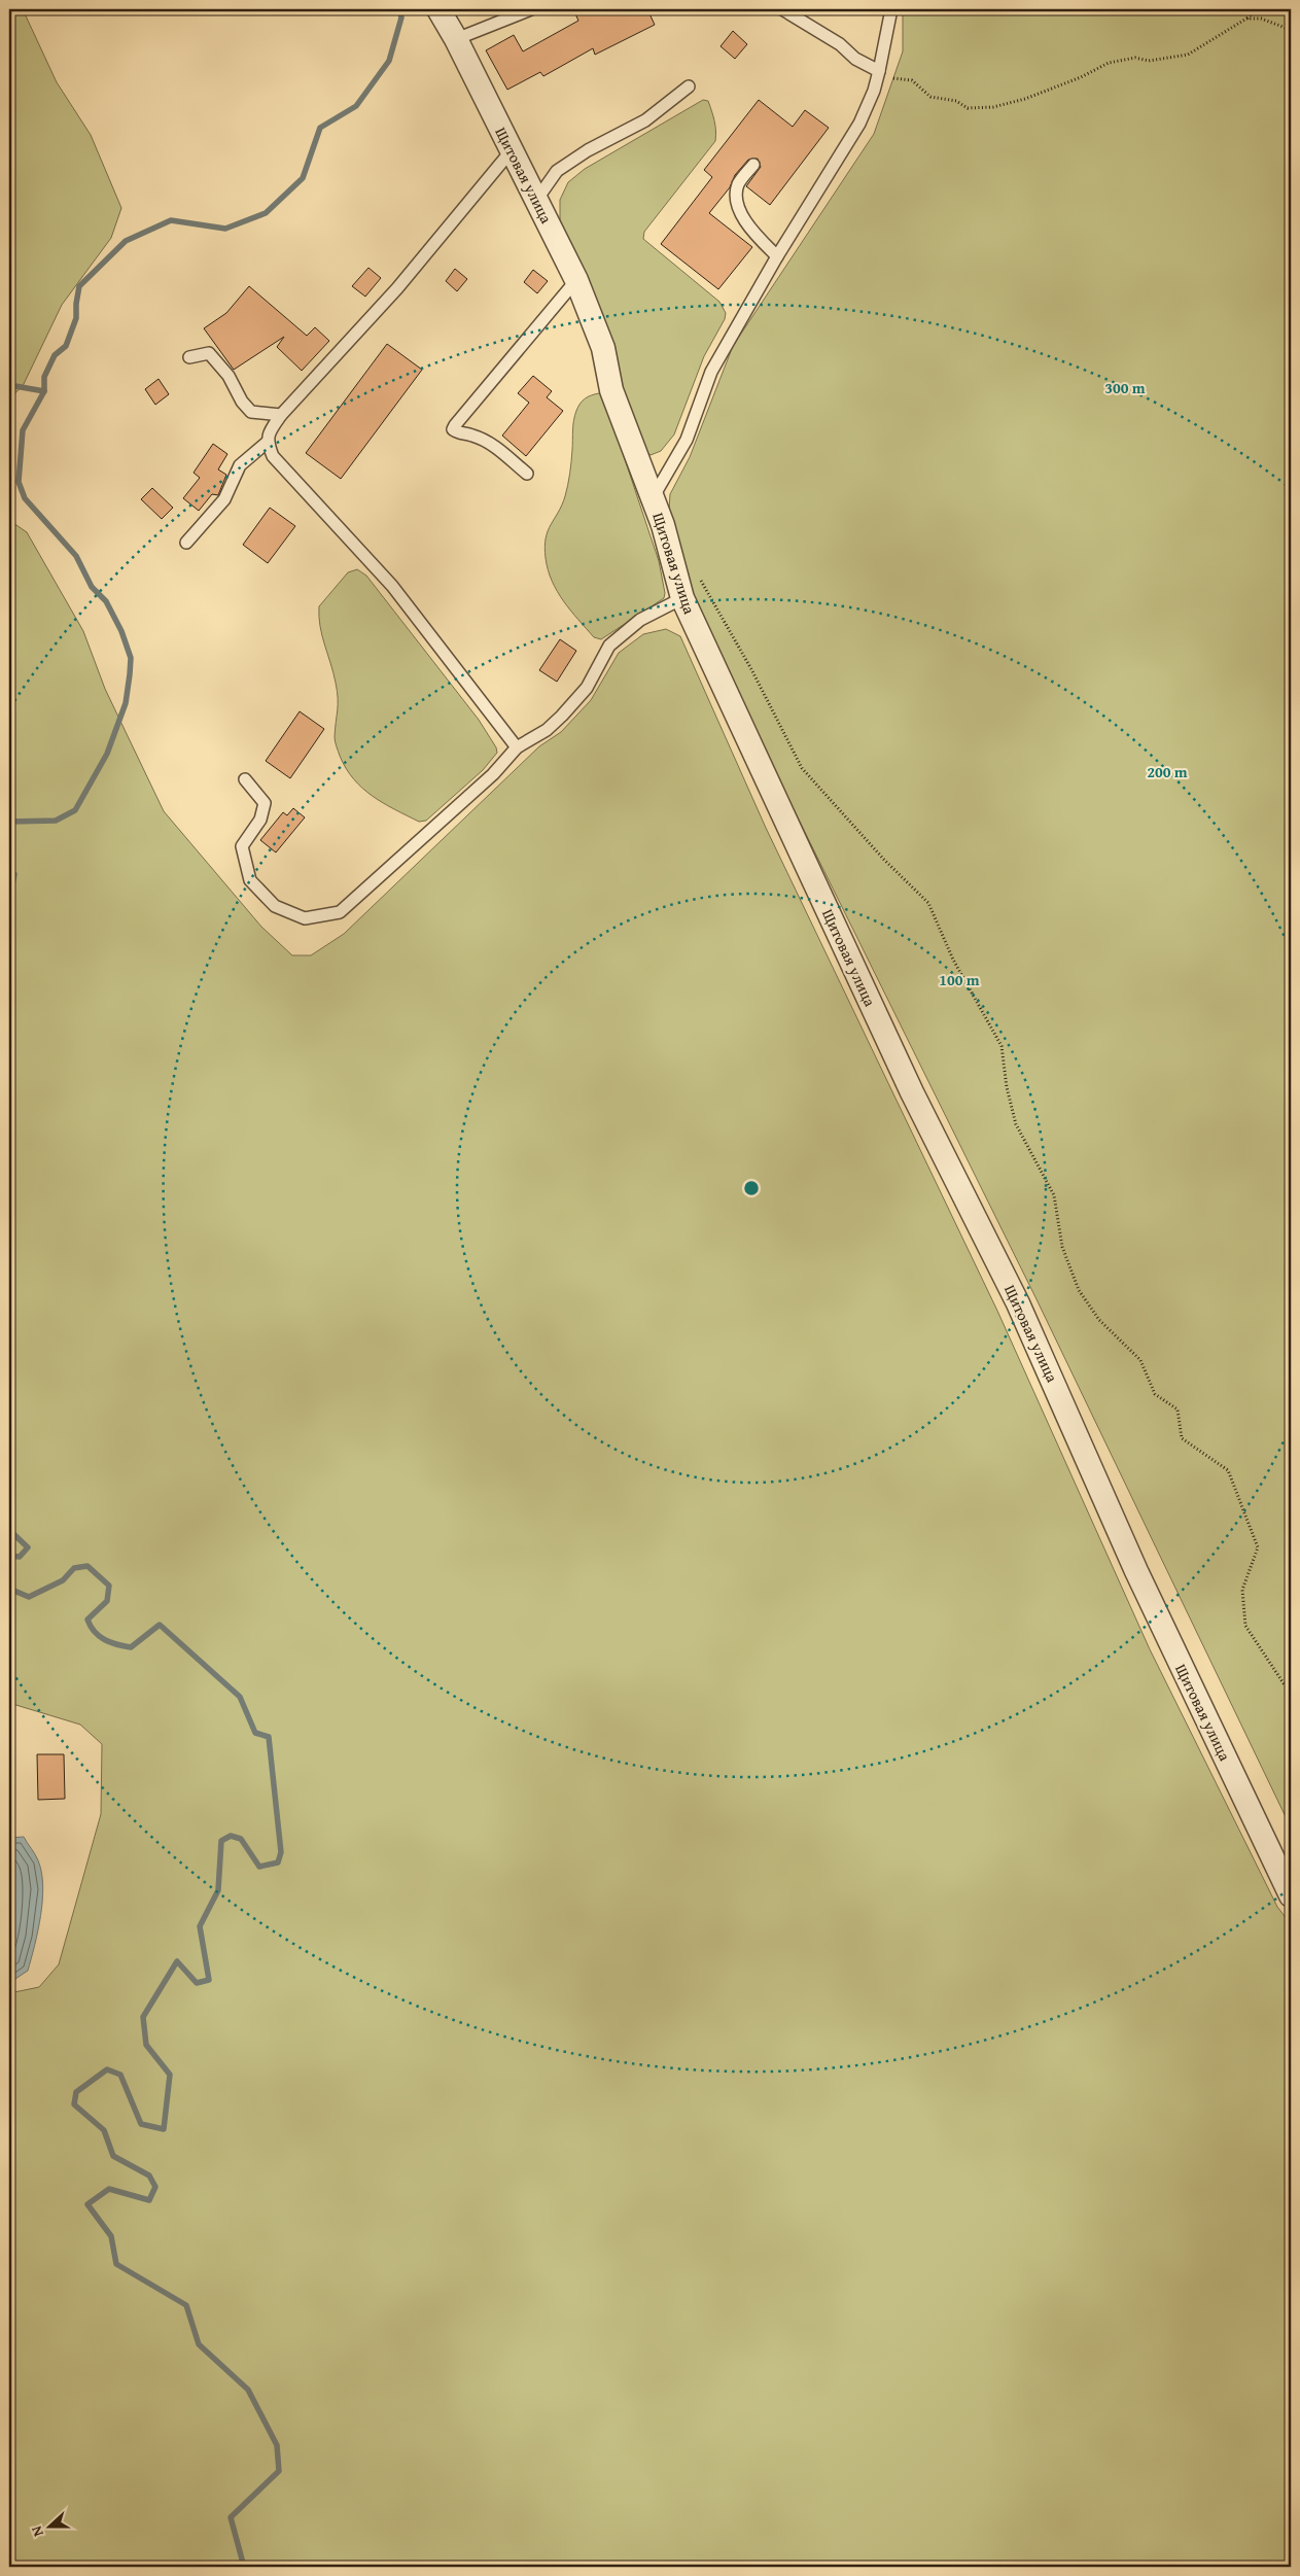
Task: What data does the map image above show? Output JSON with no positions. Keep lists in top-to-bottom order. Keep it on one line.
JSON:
{"streets":{"street":["Щитовая улица"]},"north":"left","rings":["300 m","200 m","100 m"]}
